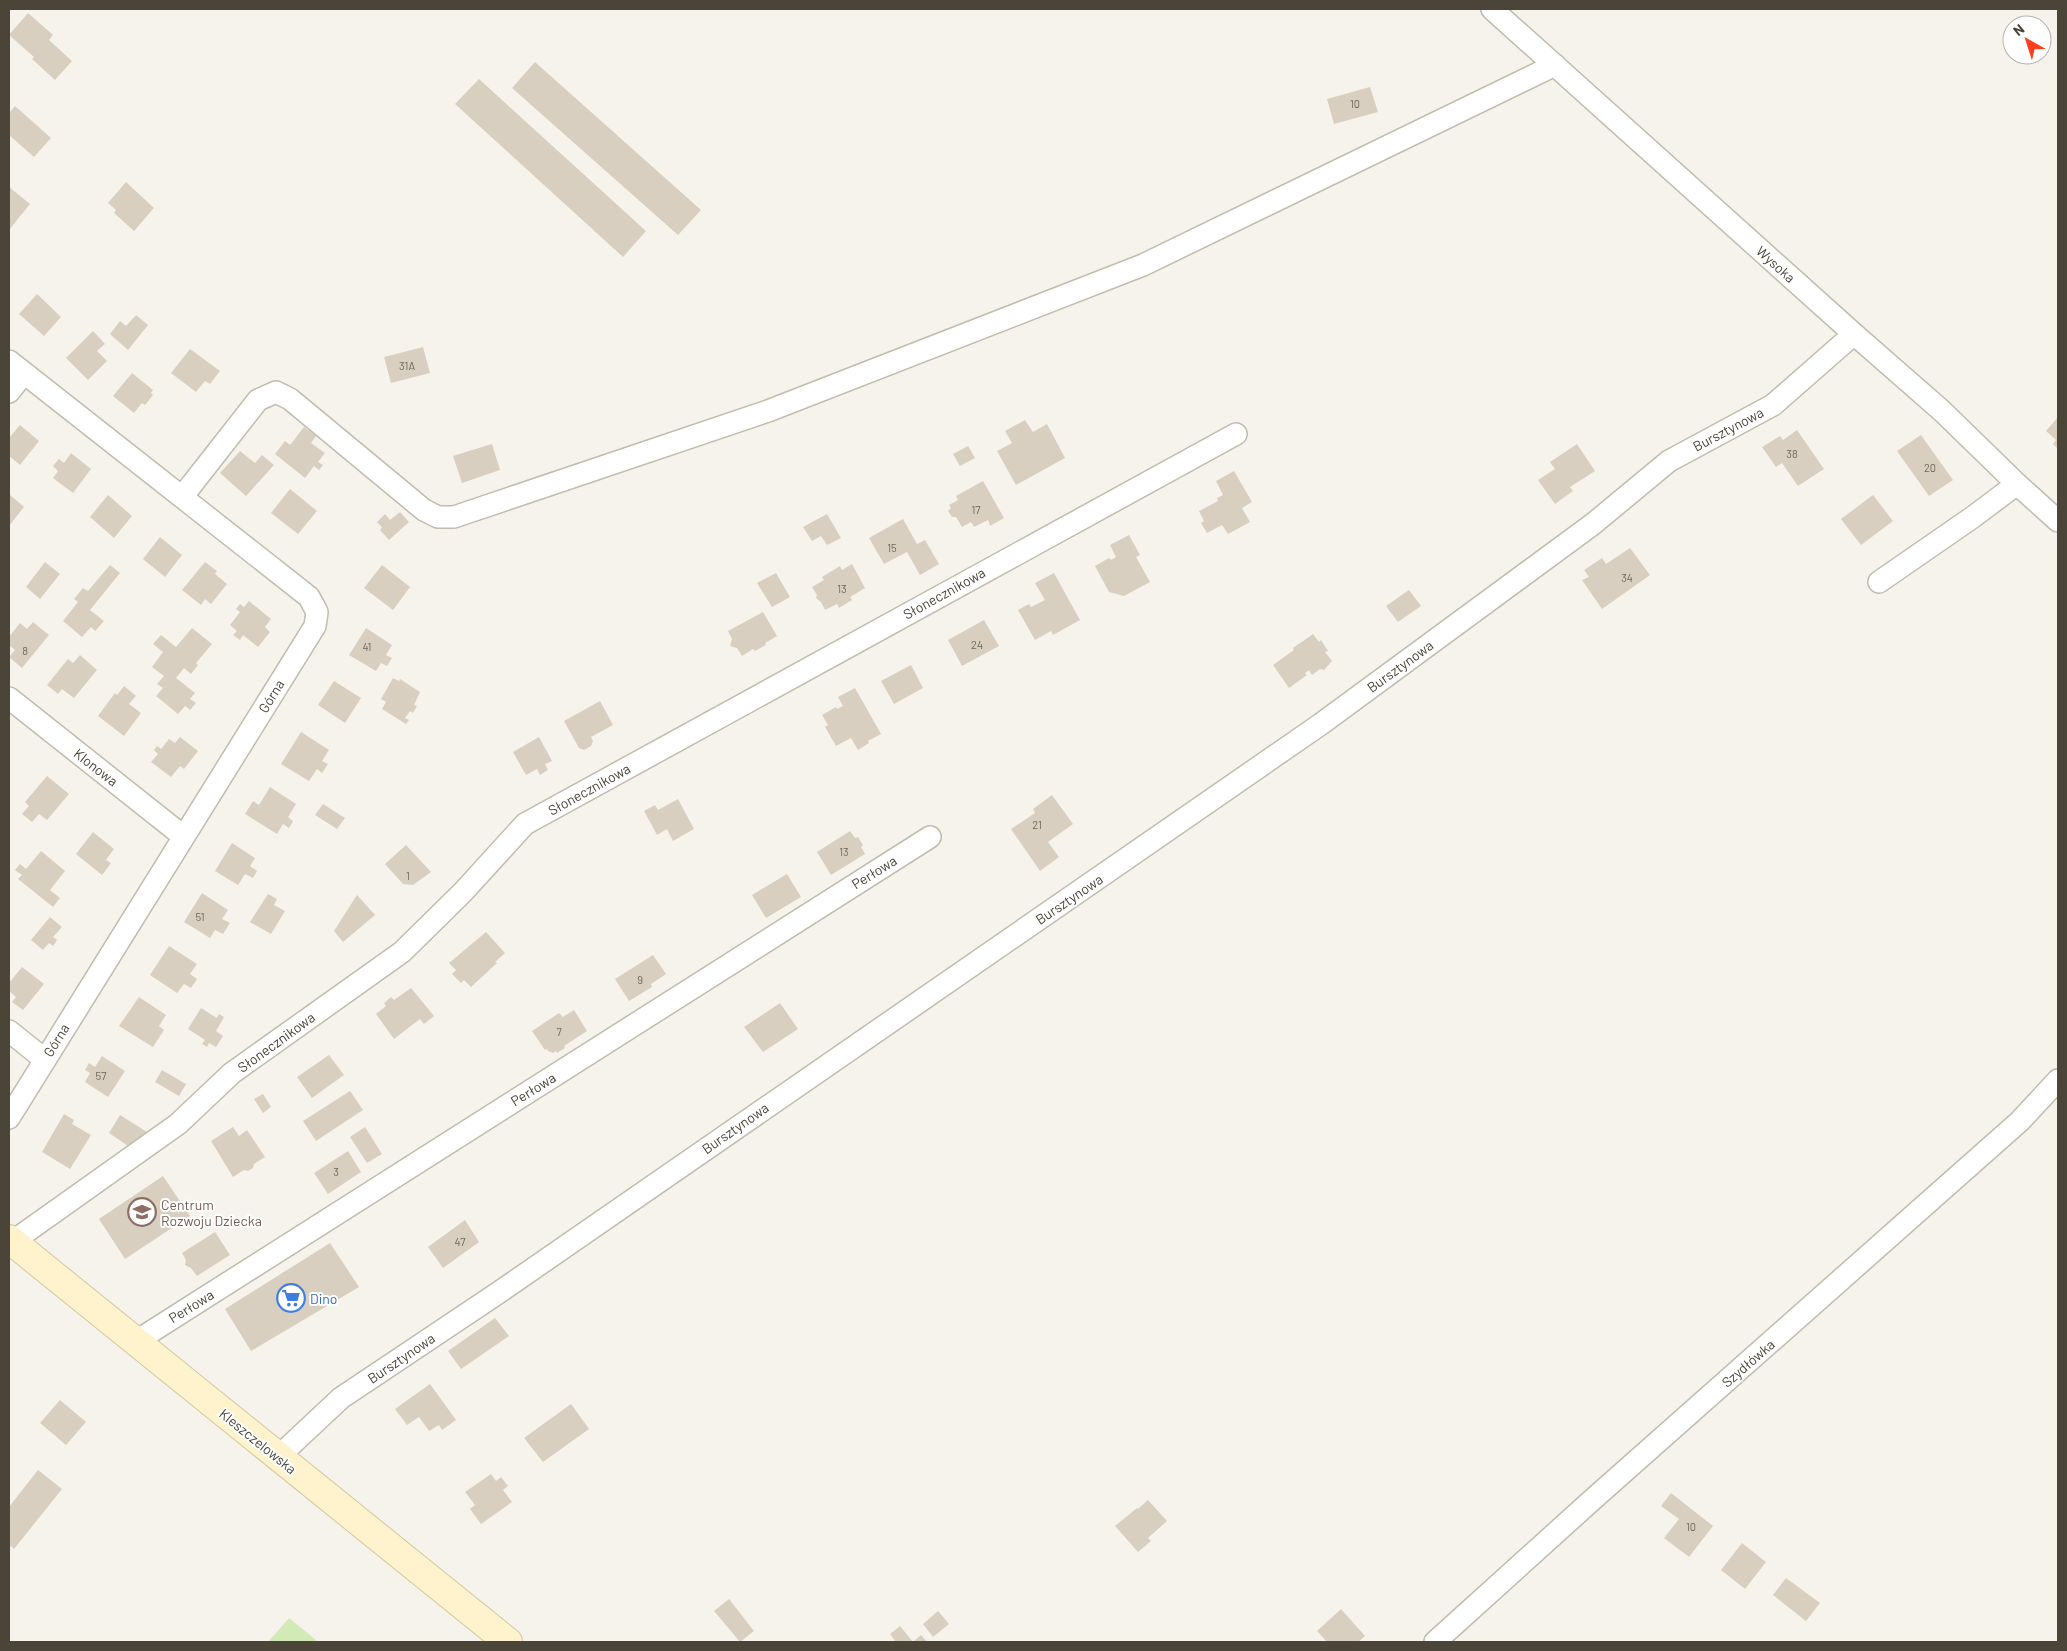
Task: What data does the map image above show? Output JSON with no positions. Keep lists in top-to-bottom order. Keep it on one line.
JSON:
{"streets":{"main road":["Kleszczelowska"],"street":["Wysoka","Bursztynowa","Słonecznikowa","Górna","Klonowa","Perłowa","Szydłówka"]},"crossings":[["Wysoka","Bursztynowa"],["Bursztynowa","Kleszczelowska"],["Słonecznikowa","Kleszczelowska"],["Górna","Klonowa"],["Perłowa","Kleszczelowska"]],"places":{"school or university":["Centrum Rozwoju Dziecka"],"supermarket":["Dino"]},"house_numbers":["10","31A","38","20","17","15","34","13","24","41","8","21","13","1","51","9","7","57","3","47","10"],"north":"top left"}
